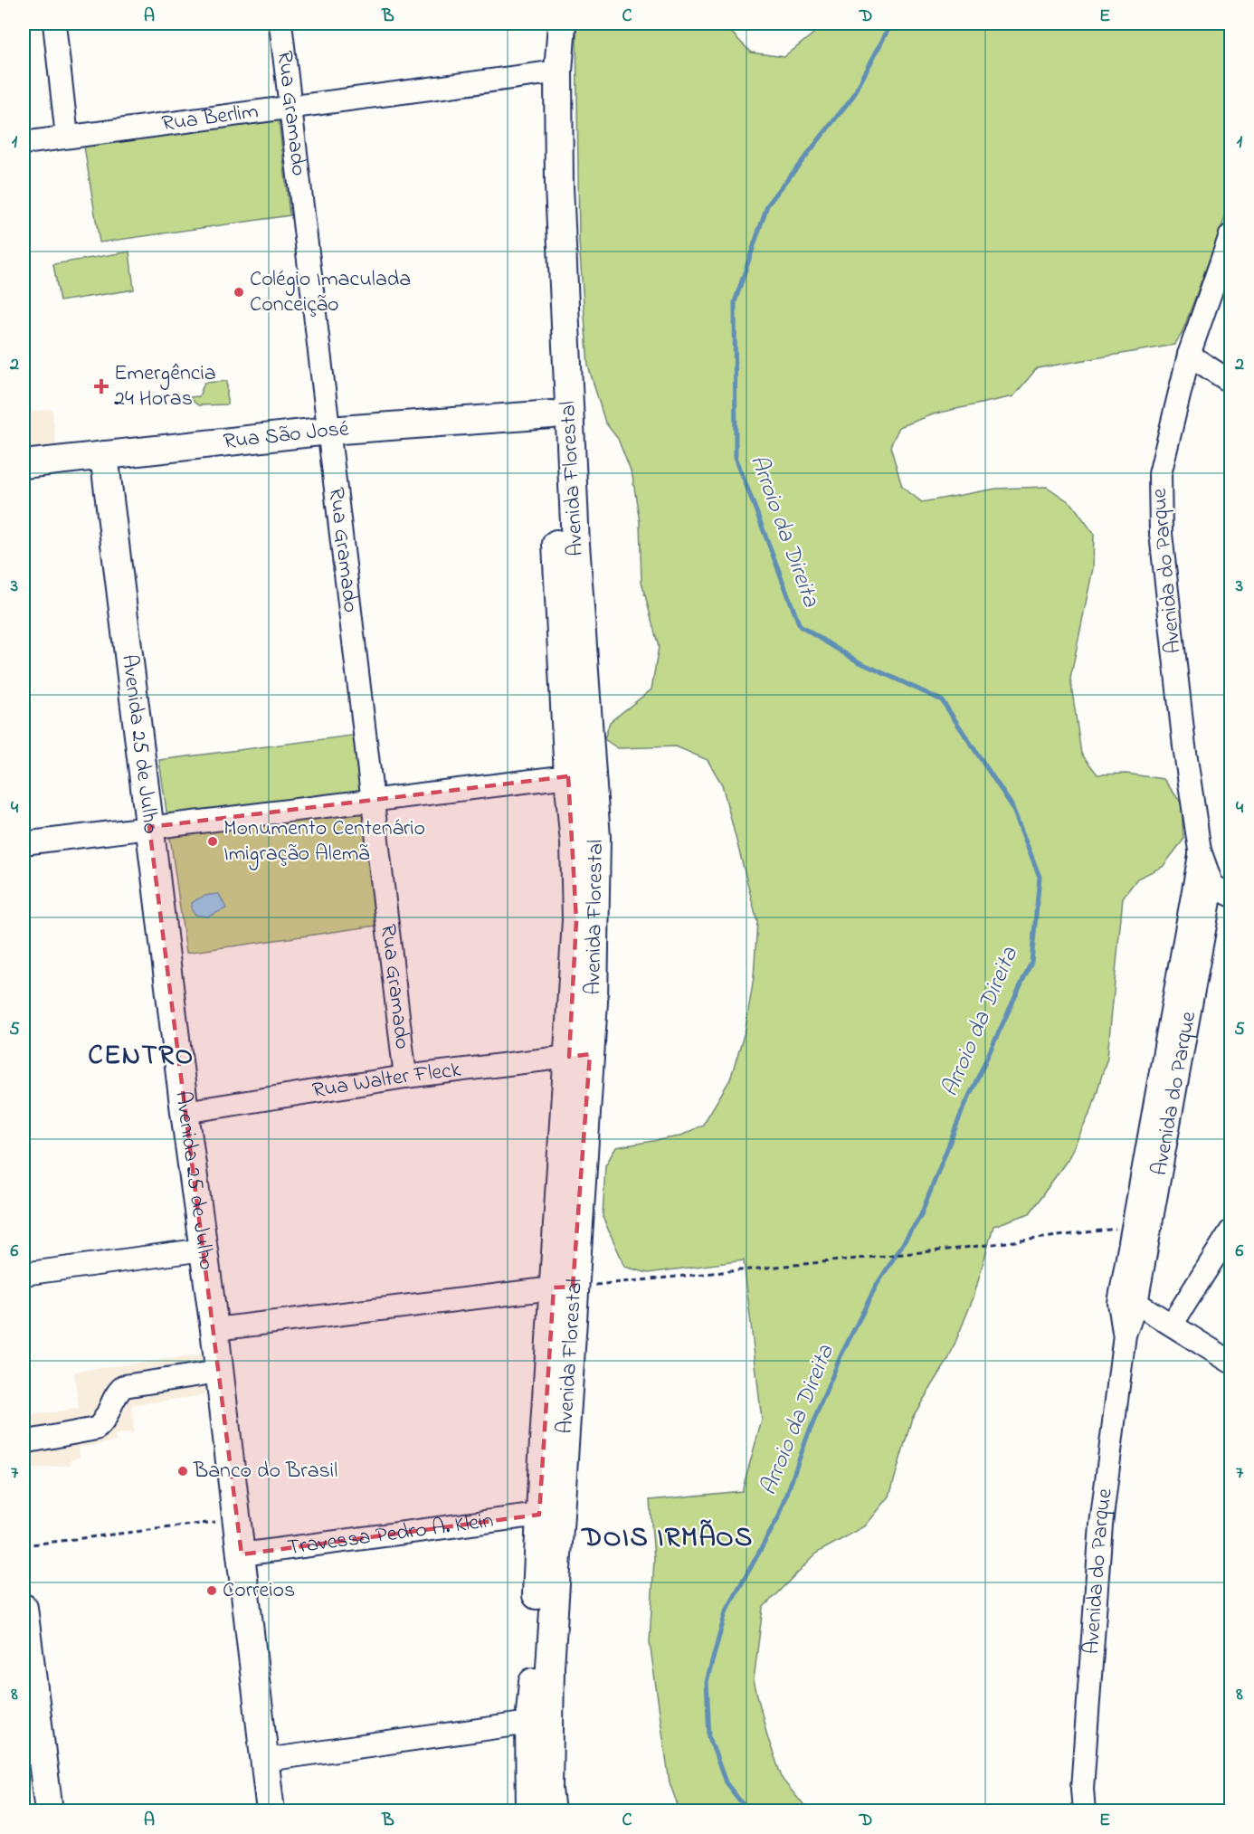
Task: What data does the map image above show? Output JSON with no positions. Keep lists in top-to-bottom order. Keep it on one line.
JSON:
{"streets":{"main road":["Rua São José","Avenida Florestal","Avenida 25 de Julho"],"street":["Rua Gramado","Rua Berlim","Avenida do Parque","Rua Walter Fleck","Travessa Pedro A. Klein"]},"crossings":[["Rua Gramado","Rua Berlim"],["Rua Gramado","Rua São José"],["Rua Gramado","Rua Walter Fleck"],["Rua Berlim","Avenida Florestal"],["Rua São José","Avenida Florestal"],["Rua São José","Avenida 25 de Julho"],["Avenida Florestal","Rua Walter Fleck"],["Avenida Florestal","Travessa Pedro A. Klein"],["Avenida 25 de Julho","Rua Walter Fleck"],["Avenida 25 de Julho","Travessa Pedro A. Klein"]],"districts":["CENTRO","DOIS IRMÃOS"],"water":["Arroio da Direita"],"places":{"other":["Colégio Imaculada Conceição","Monumento Centenário Imigração Alemã","Banco do Brasil","Correios"],"health":["Emergência 24 Horas"]},"grid":{"columns":["A","B","C","D","E"],"rows":["1","2","3","4","5","6","7","8"]}}
